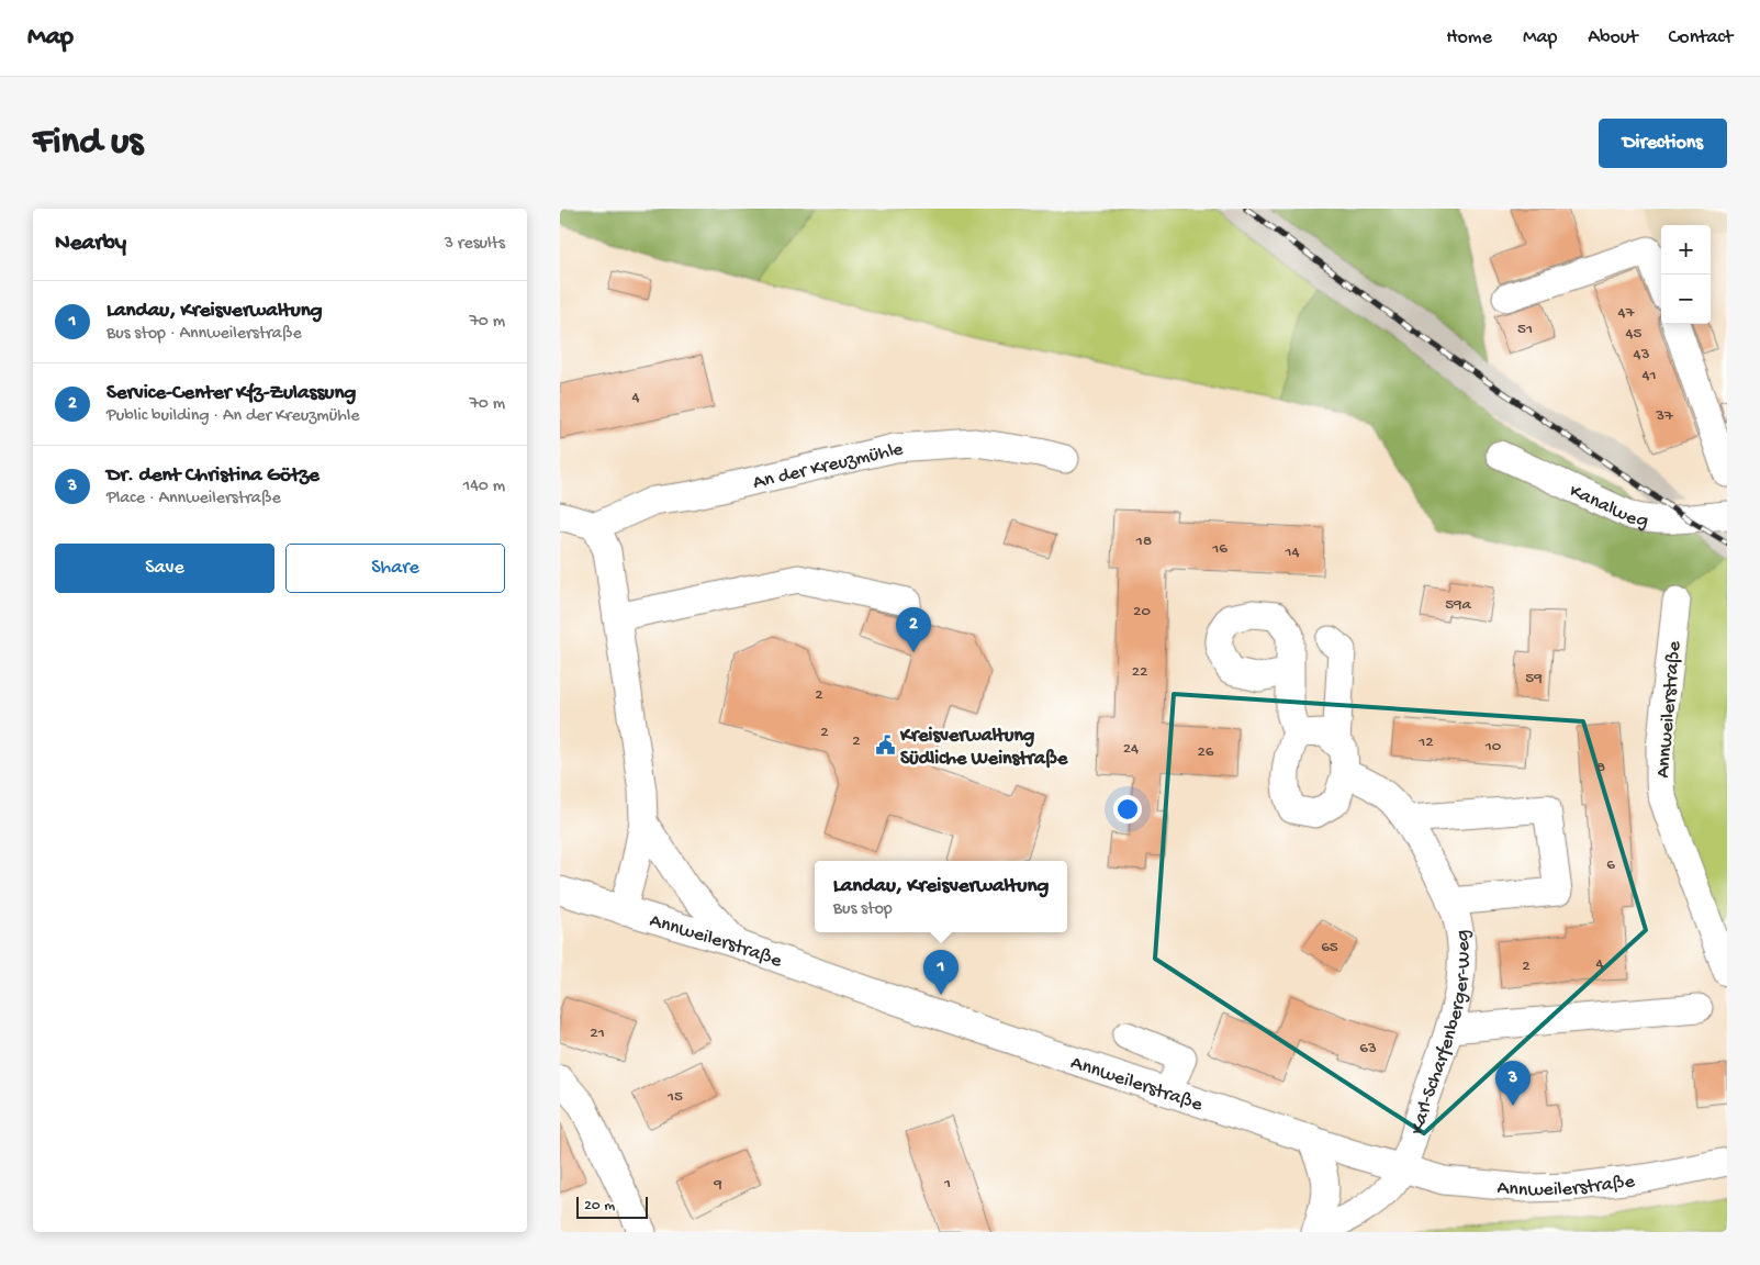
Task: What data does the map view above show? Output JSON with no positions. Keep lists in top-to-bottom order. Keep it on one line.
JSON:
{"streets":{"street":["An der Kreuzmühle","Kanalweg","Annweilerstraße","Karl-Scharfenberger-Weg"]},"crossings":[["Annweilerstraße","Karl-Scharfenberger-Weg"]],"places":{"public building":["Kreisverwaltung Südliche Weinstraße"]},"house_numbers":["47","51","45","43","41","4","37","18","16","14","59a","20","22","59","2","2","2","12","10","24","26","8","6","65","4","2","21","63","15","1","9"],"scale_bar":"20 m","page":{"header":"Map","nav":["Home","Map","About","Contact"],"buttons":["Directions",["Save","Share"]],"title":"Find us","heading":["Nearby","3 results"],"map_buttons":["+","−"],"list":[{"mark":"1","name":"Landau, Kreisverwaltung","note":"Bus stop · Annweilerstraße","value":"70 m"},{"mark":"2","name":"Service-Center Kfz-Zulassung","note":"Public building · An der Kreuzmühle","value":"70 m"},{"mark":"3","name":"Dr. dent Christina Götze","note":"Place · Annweilerstraße","value":"140 m"}],"pins":["2","1","3"],"popup":["Landau, Kreisverwaltung","Bus stop"],"scale":"20 m"}}
